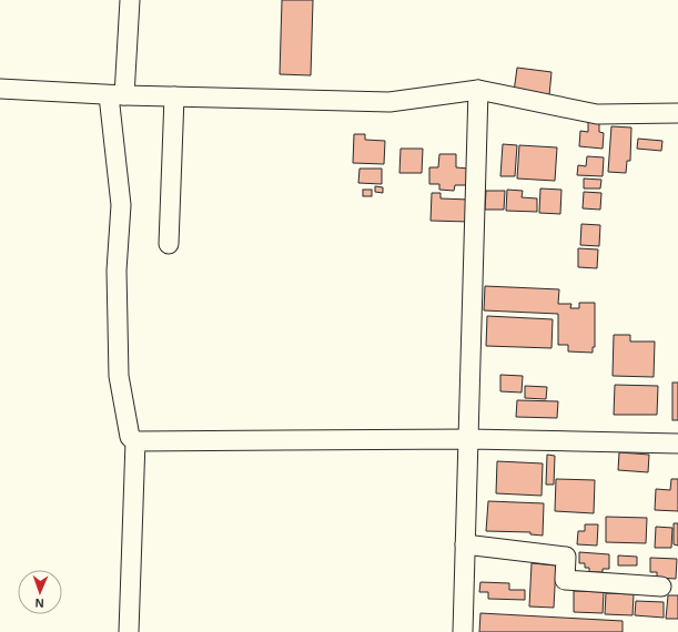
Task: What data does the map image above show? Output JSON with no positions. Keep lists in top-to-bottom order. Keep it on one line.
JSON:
{"north":"bottom"}
